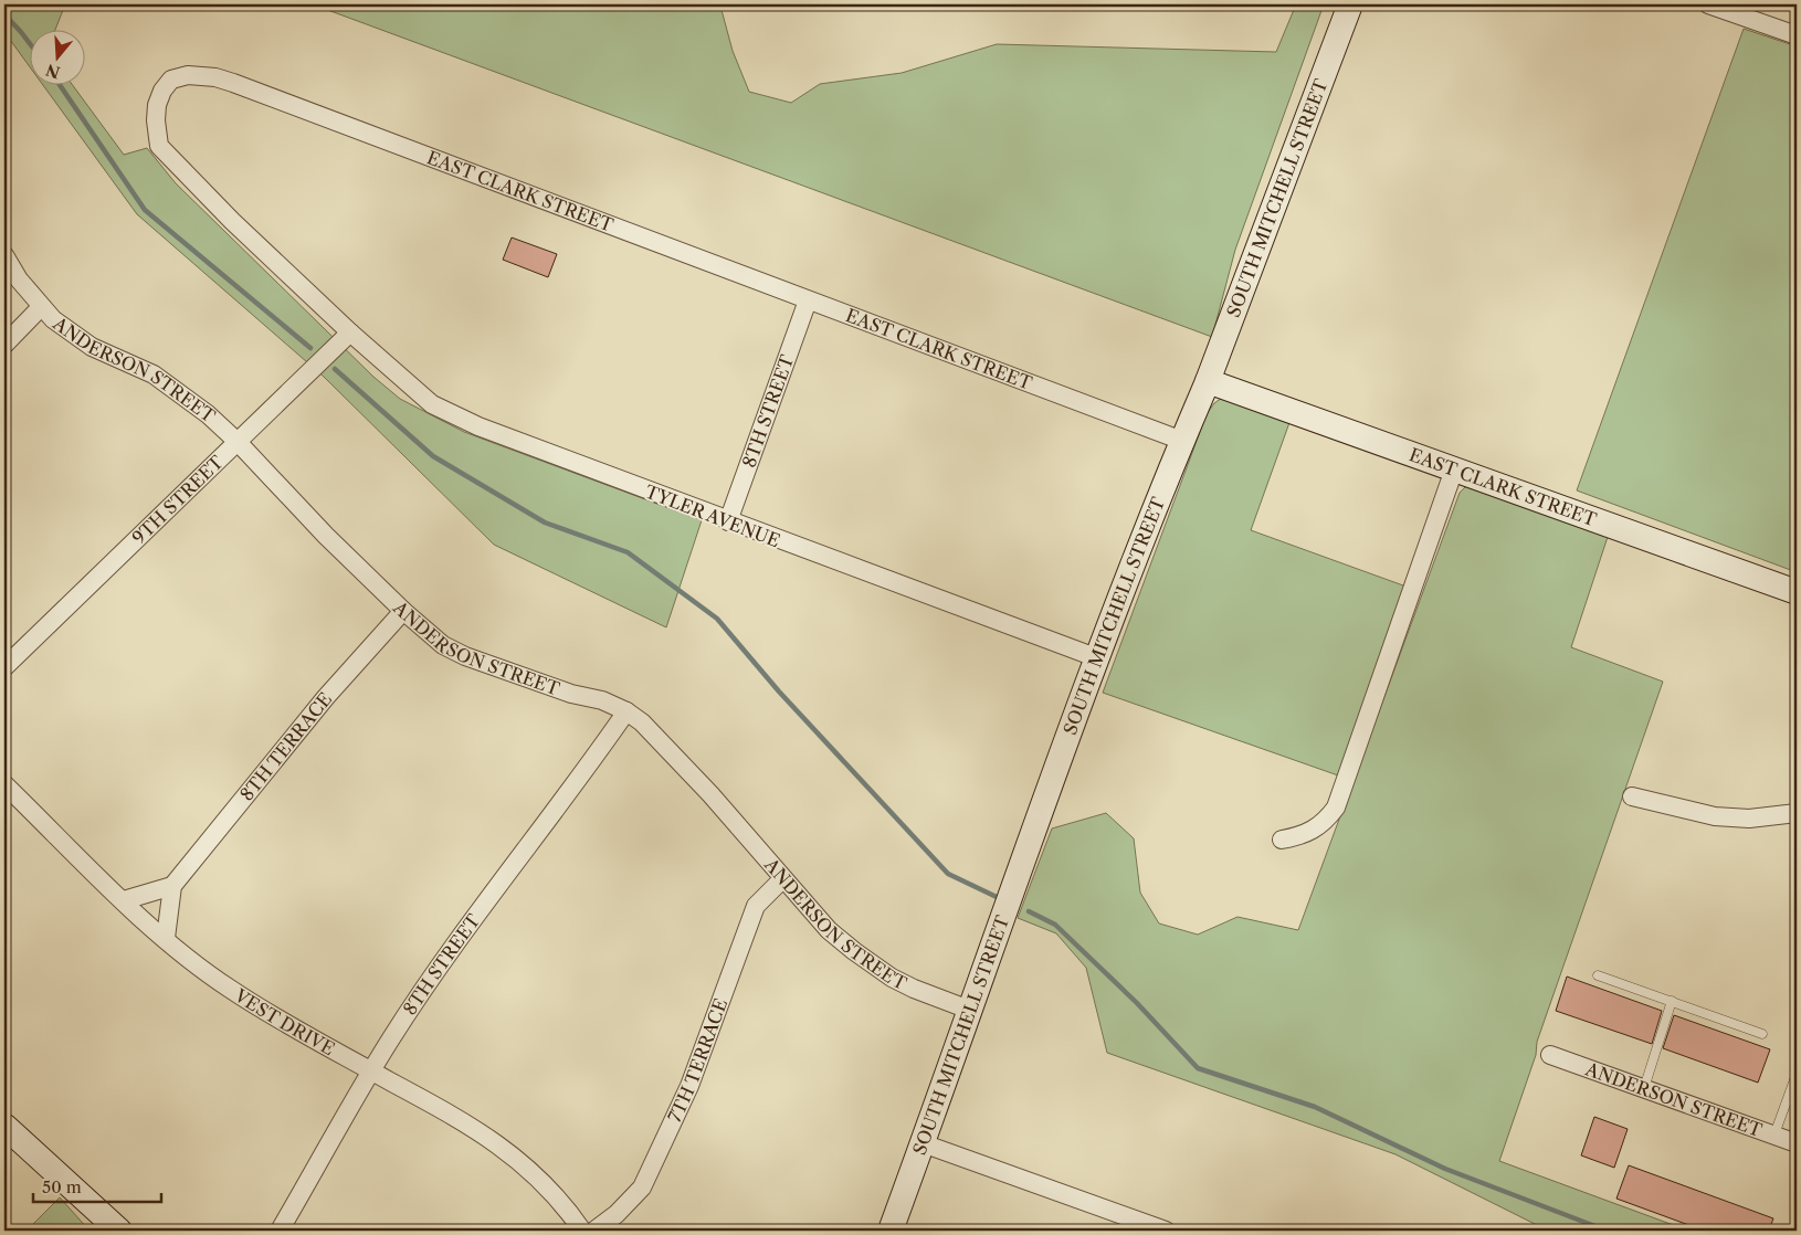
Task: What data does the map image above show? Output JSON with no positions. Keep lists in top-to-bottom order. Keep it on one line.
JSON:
{"streets":{"street":["EAST CLARK STREET","SOUTH MITCHELL STREET","ANDERSON STREET","8TH STREET","9TH STREET","TYLER AVENUE","8TH TERRACE","VEST DRIVE","7TH TERRACE"]},"crossings":[["EAST CLARK STREET","SOUTH MITCHELL STREET"],["EAST CLARK STREET","8TH STREET"],["EAST CLARK STREET","9TH STREET"],["EAST CLARK STREET","TYLER AVENUE"],["SOUTH MITCHELL STREET","ANDERSON STREET"],["SOUTH MITCHELL STREET","TYLER AVENUE"],["ANDERSON STREET","8TH STREET"],["ANDERSON STREET","9TH STREET"],["ANDERSON STREET","8TH TERRACE"],["ANDERSON STREET","7TH TERRACE"],["8TH STREET","TYLER AVENUE"],["8TH STREET","VEST DRIVE"],["9TH STREET","TYLER AVENUE"]],"scale_bar":"50 m","north":"bottom"}
